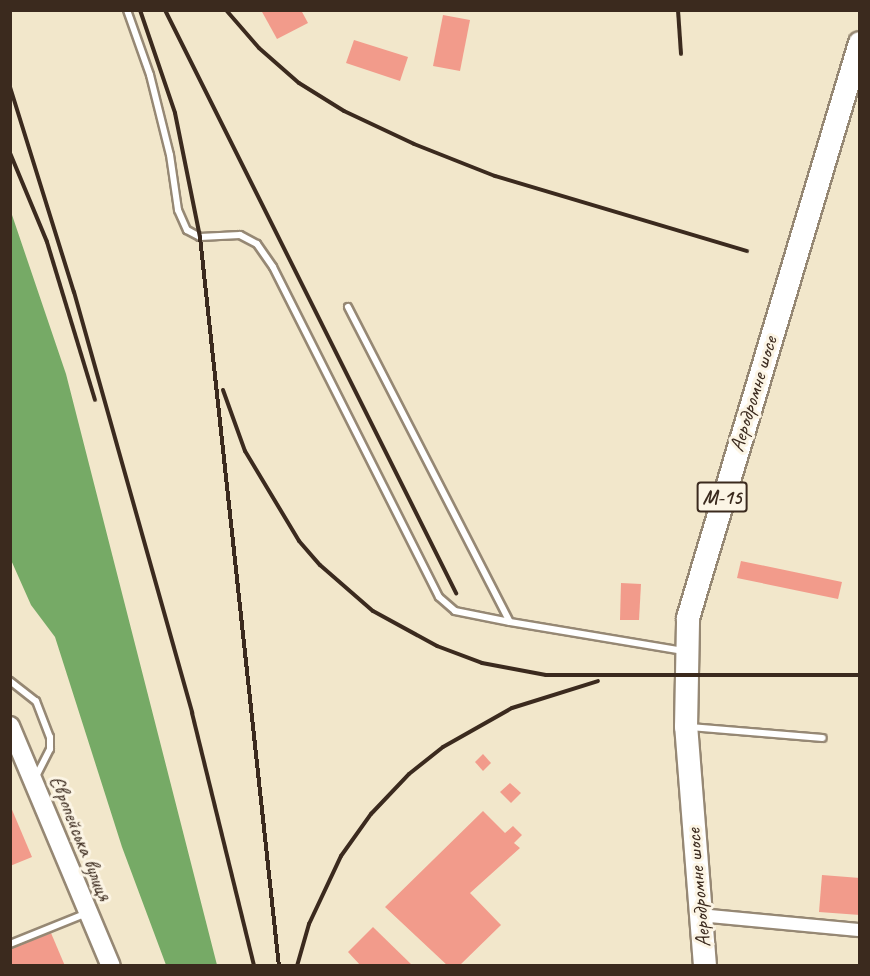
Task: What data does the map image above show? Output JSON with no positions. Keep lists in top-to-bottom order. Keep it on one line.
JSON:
{"streets":{"highway":["Аеродромне шосе","М-15"],"main road":["Європейська вулиця"]}}
